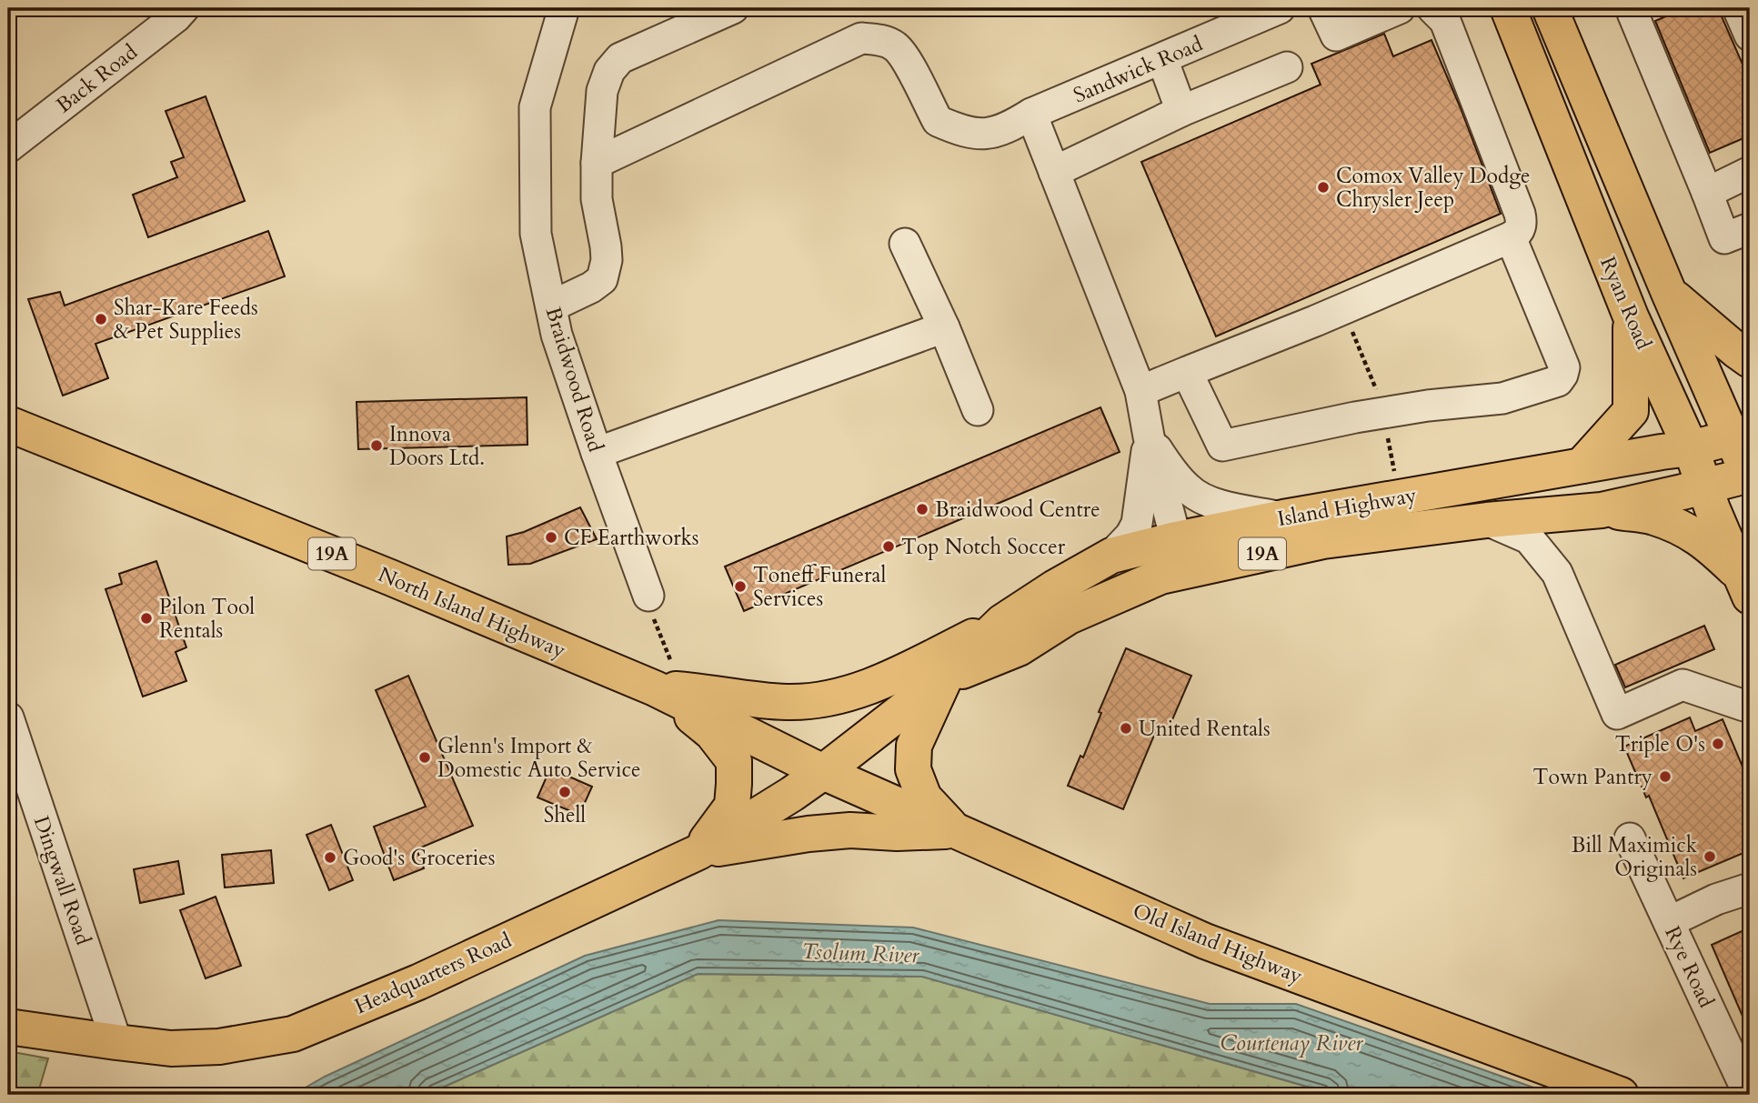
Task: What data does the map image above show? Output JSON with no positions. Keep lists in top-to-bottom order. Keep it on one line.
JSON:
{"streets":{"main road":["Ryan Road","Island Highway","19A","North Island Highway","Old Island Highway","Headquarters Road"],"street":["Sandwick Road","Back Road","Braidwood Road","Dingwall Road","Rye Road"]},"crossings":[["Ryan Road","Island Highway"],["Island Highway","North Island Highway"],["Island Highway","Old Island Highway"],["Island Highway","Headquarters Road"],["North Island Highway","Old Island Highway"],["North Island Highway","Headquarters Road"],["Dingwall Road","Headquarters Road"],["Old Island Highway","Headquarters Road"]],"water":["Tsolum River","Courtenay River"],"places":["Comox Valley Dodge Chrysler Jeep","Shar-Kare Feeds & Pet Supplies","Innova Doors Ltd.","Braidwood Centre","CF Earthworks","Top Notch Soccer","Toneff Funeral Services","Pilon Tool Rentals","United Rentals","Triple O's","Glenn's Import & Domestic Auto Service","Town Pantry","Shell","Bill Maximick Originals","Good's Groceries"]}
